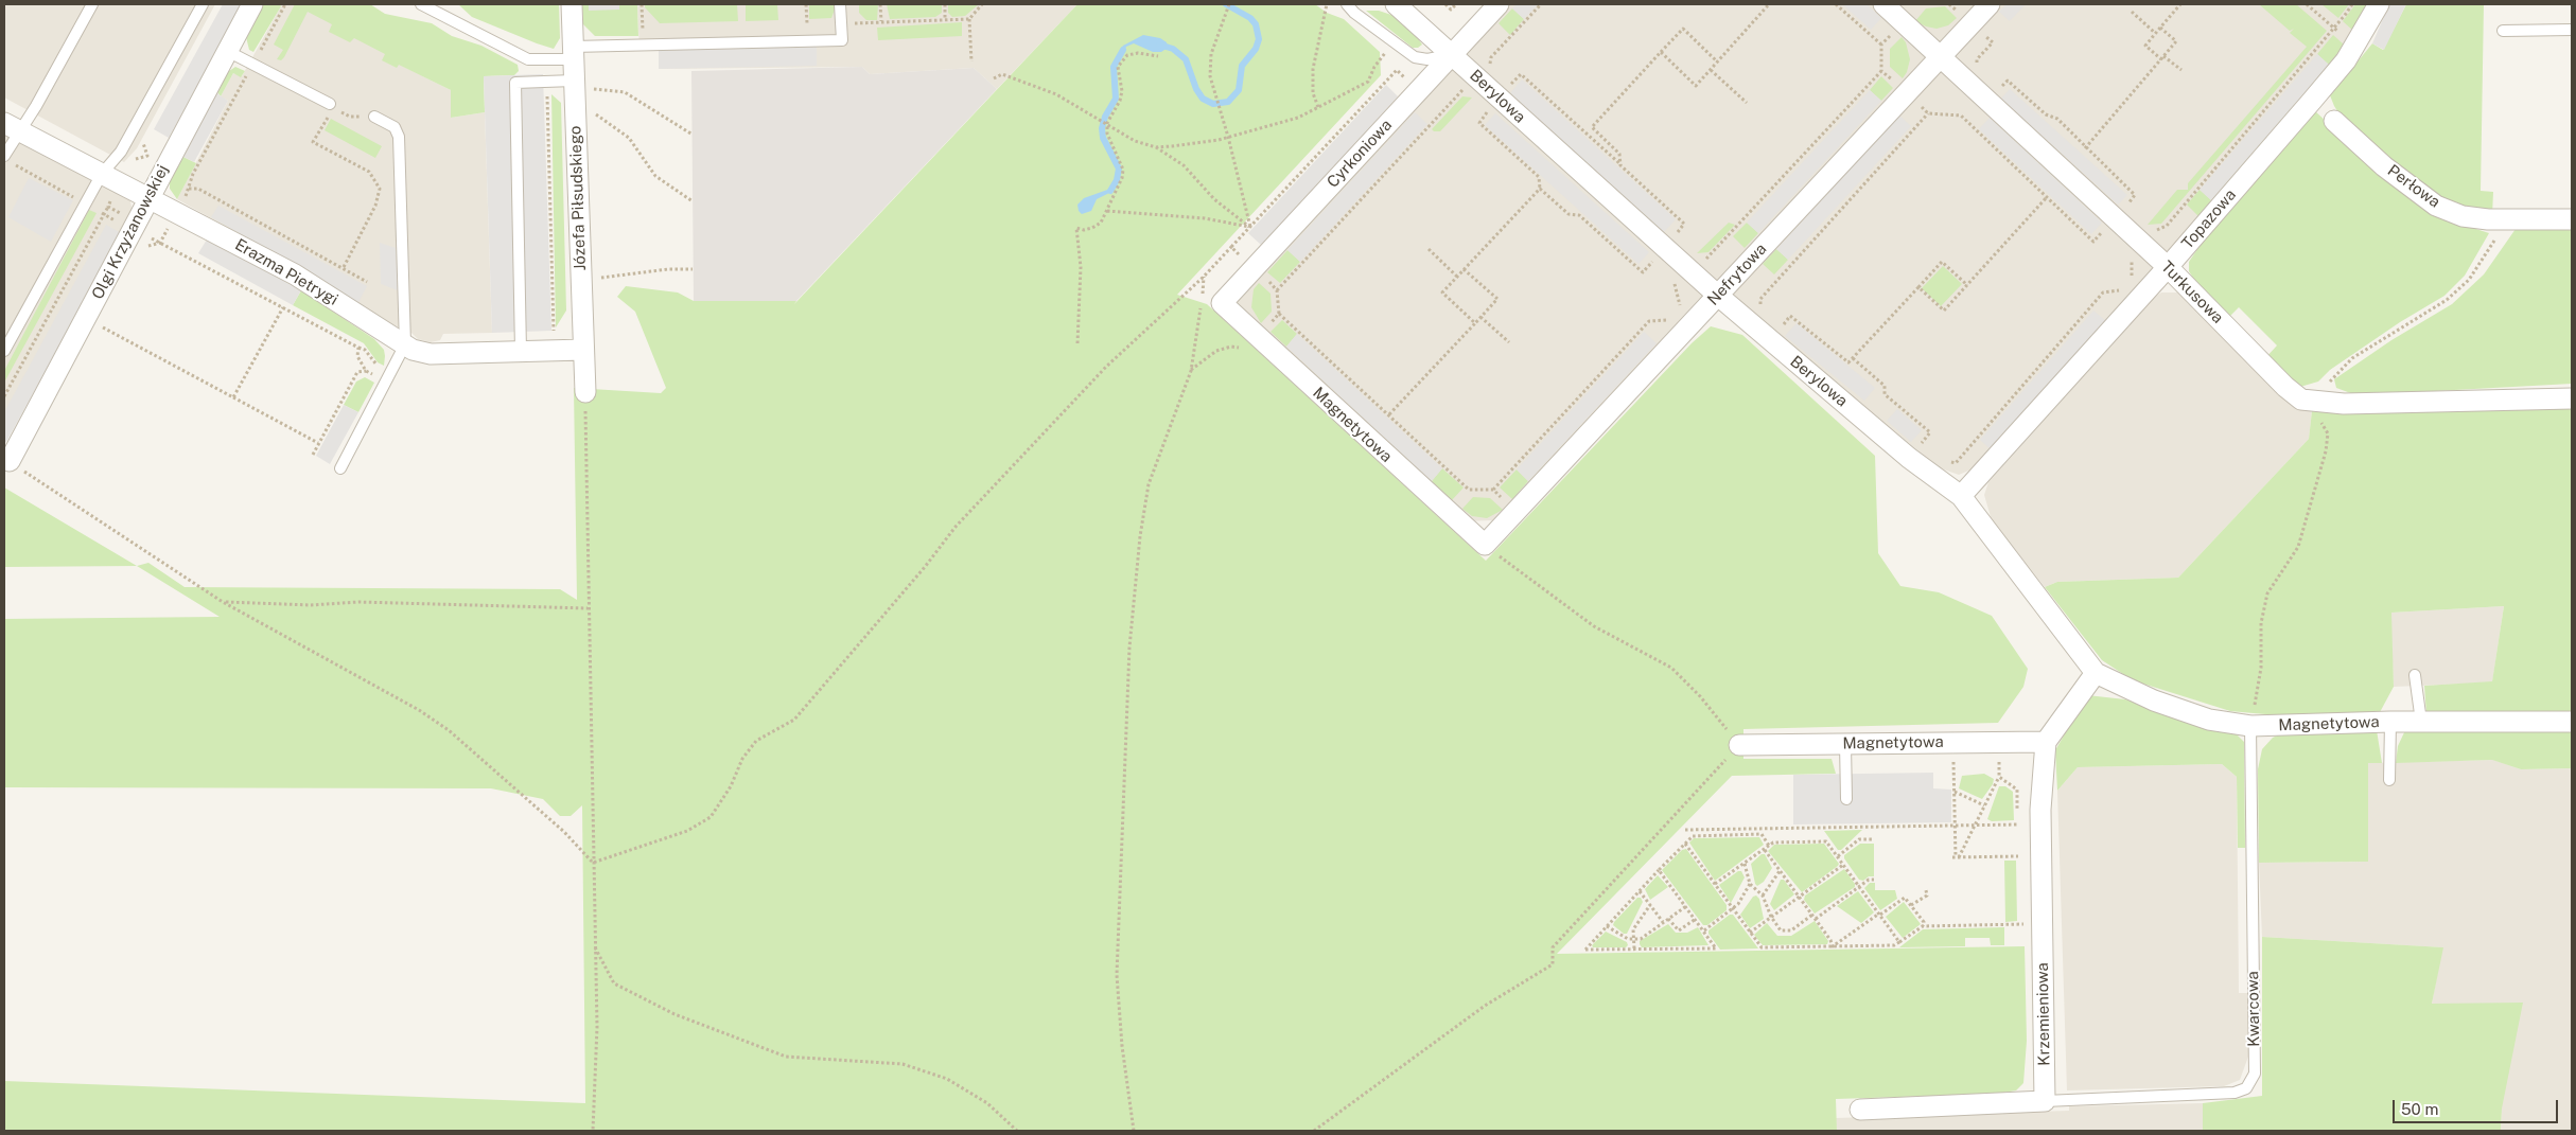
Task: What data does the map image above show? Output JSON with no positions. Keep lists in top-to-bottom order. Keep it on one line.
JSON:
{"streets":{"street":["Berylowa","Cyrkoniowa","Perłowa","Józefa Piłsudskiego","Topazowa","Olgi Krzyżanowskiej","Erazma Pietrygi","Nefrytowa","Turkusowa","Magnetytowa","Krzemieniowa"],"lane":["Kwarcowa"]},"crossings":[["Berylowa","Cyrkoniowa"],["Berylowa","Topazowa"],["Berylowa","Nefrytowa"],["Berylowa","Magnetytowa"],["Cyrkoniowa","Magnetytowa"],["Józefa Piłsudskiego","Erazma Pietrygi"],["Topazowa","Turkusowa"],["Olgi Krzyżanowskiej","Erazma Pietrygi"],["Nefrytowa","Turkusowa"],["Nefrytowa","Magnetytowa"],["Magnetytowa","Kwarcowa"],["Magnetytowa","Krzemieniowa"],["Kwarcowa","Krzemieniowa"]],"scale_bar":"50 m"}
